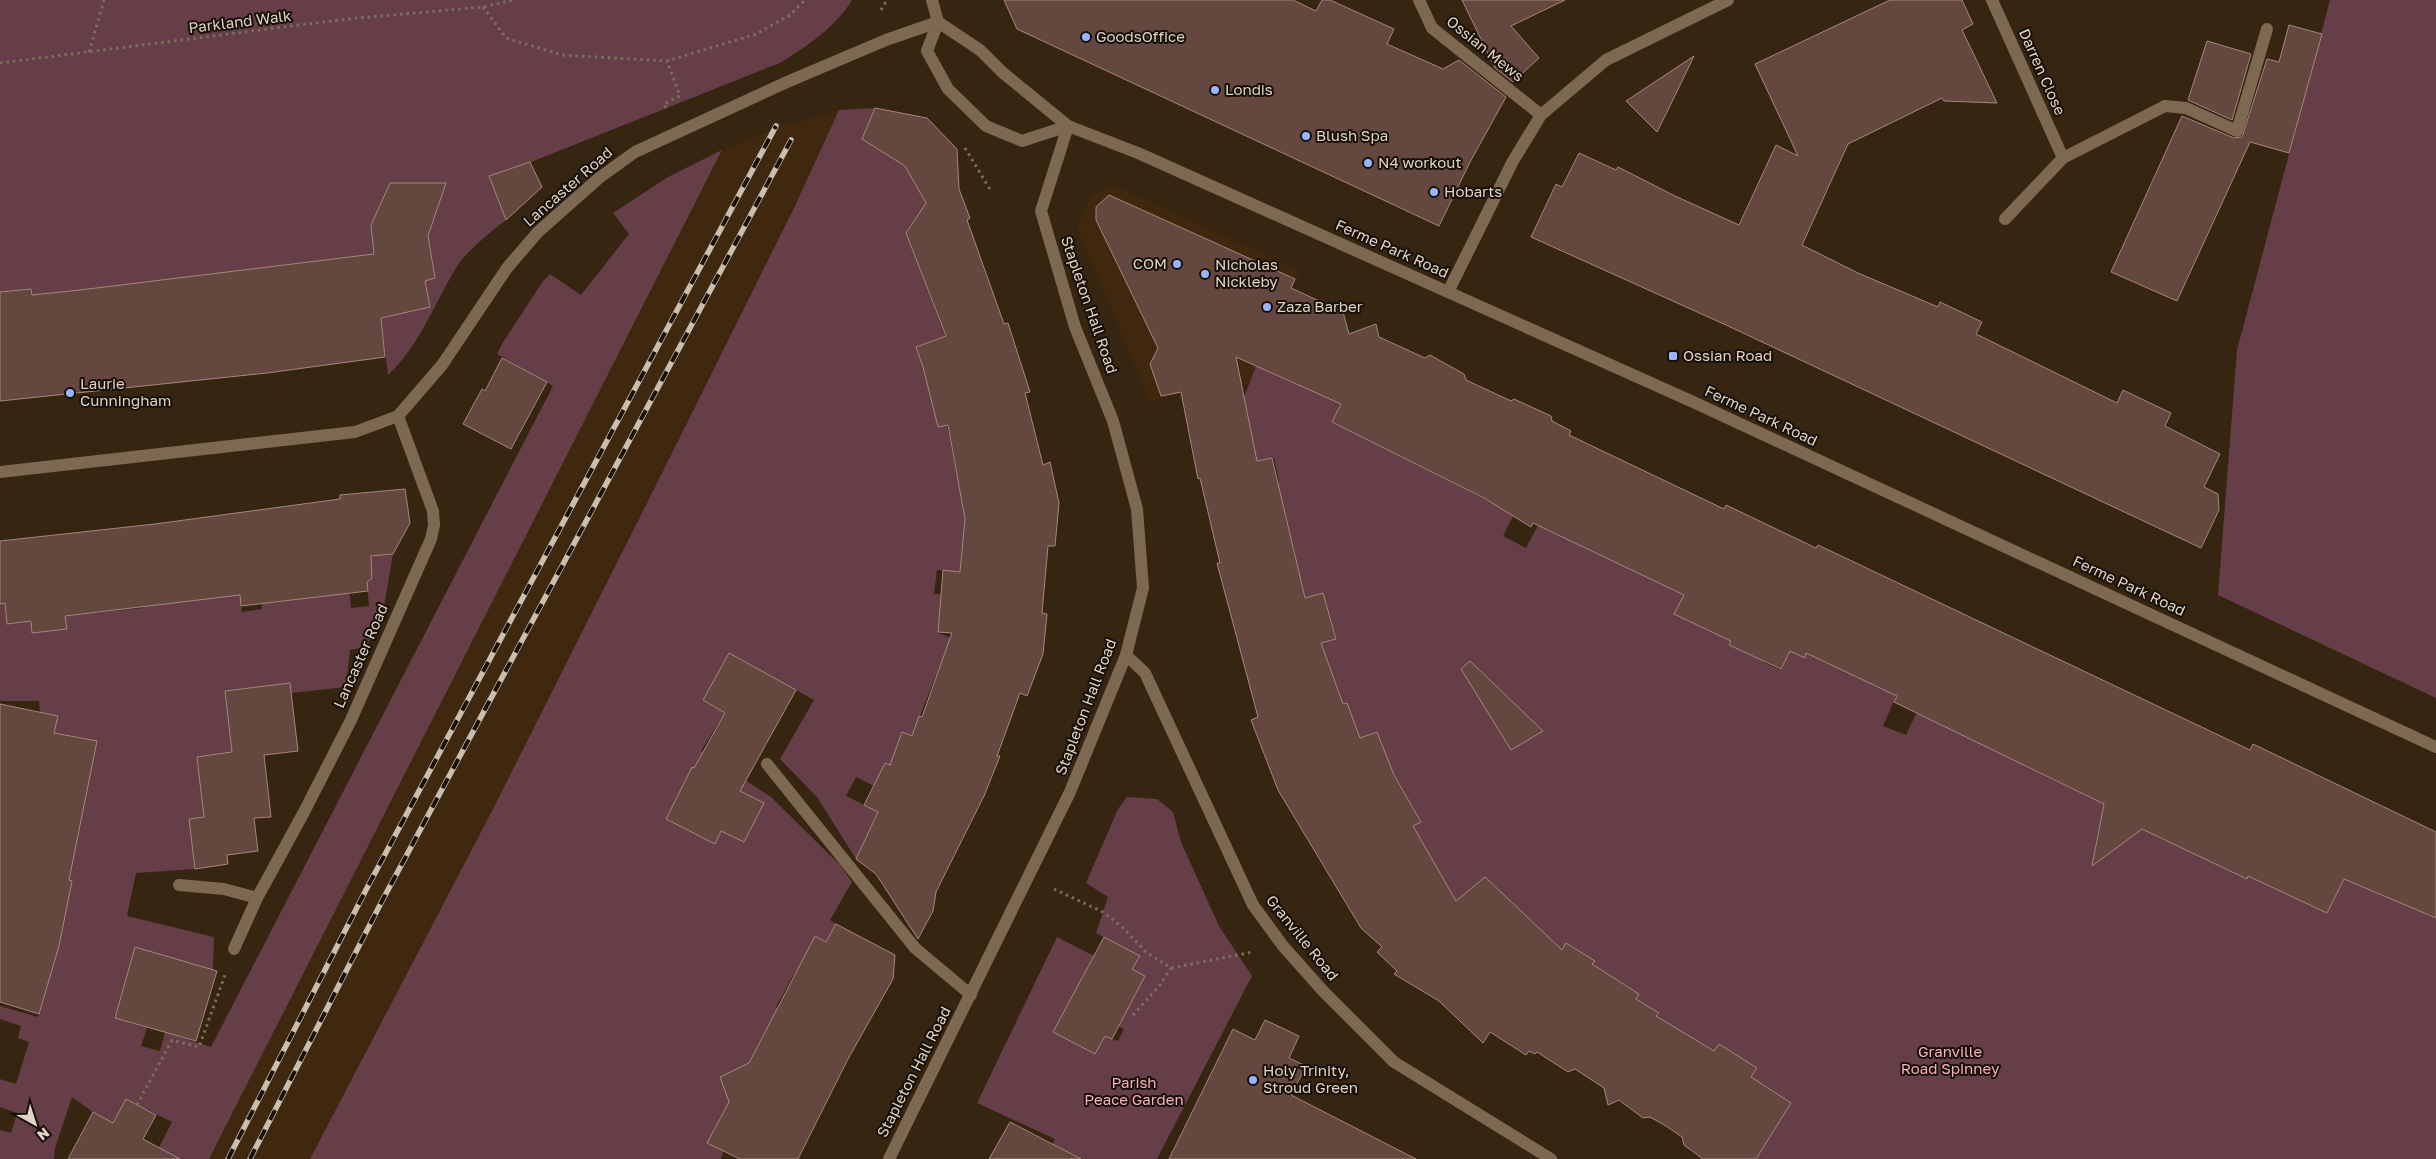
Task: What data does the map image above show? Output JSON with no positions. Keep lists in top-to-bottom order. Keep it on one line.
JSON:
{"streets":{"street":["Ossian Mews","Darren Close","Lancaster Road","Ferme Park Road","Stapleton Hall Road","Granville Road"],"path":["Parkland Walk"]},"crossings":[["Ferme Park Road","Stapleton Hall Road"],["Stapleton Hall Road","Granville Road"]],"parks":["Granville Road Spinney","Parish Peace Garden"],"places":{"other":["GoodsOffice","Londis","Blush Spa","N4 workout","Hobarts","COM","Nicholas Nickleby","Zaza Barber","Laurie Cunningham","Holy Trinity, Stroud Green"],"transit":["Ossian Road"]},"north":"bottom right"}
